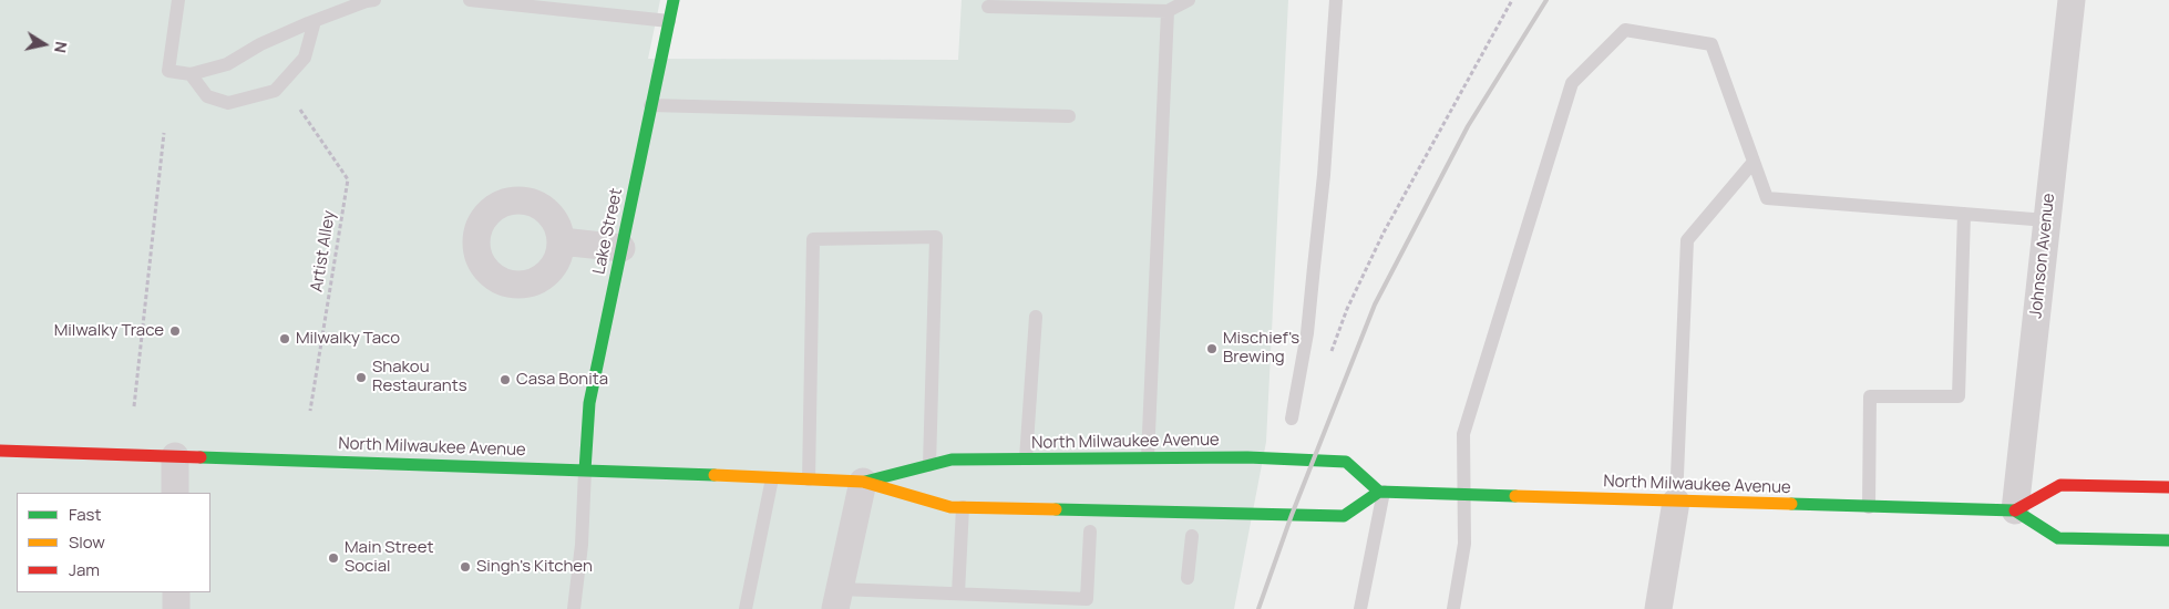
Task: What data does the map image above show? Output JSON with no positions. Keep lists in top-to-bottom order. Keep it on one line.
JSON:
{"streets":{"main road":["Lake Street","North Milwaukee Avenue"],"street":["Johnson Avenue"],"path":["Artist Alley"]},"crossings":[["Lake Street","North Milwaukee Avenue"],["Johnson Avenue","North Milwaukee Avenue"]],"places":["Milwalky Trace","Milwalky Taco","Mischief's Brewing","Shakou Restaurants","Casa Bonita","Main Street Social","Singh's Kitchen"],"legend":["Fast","Slow","Jam"],"north":"right"}
